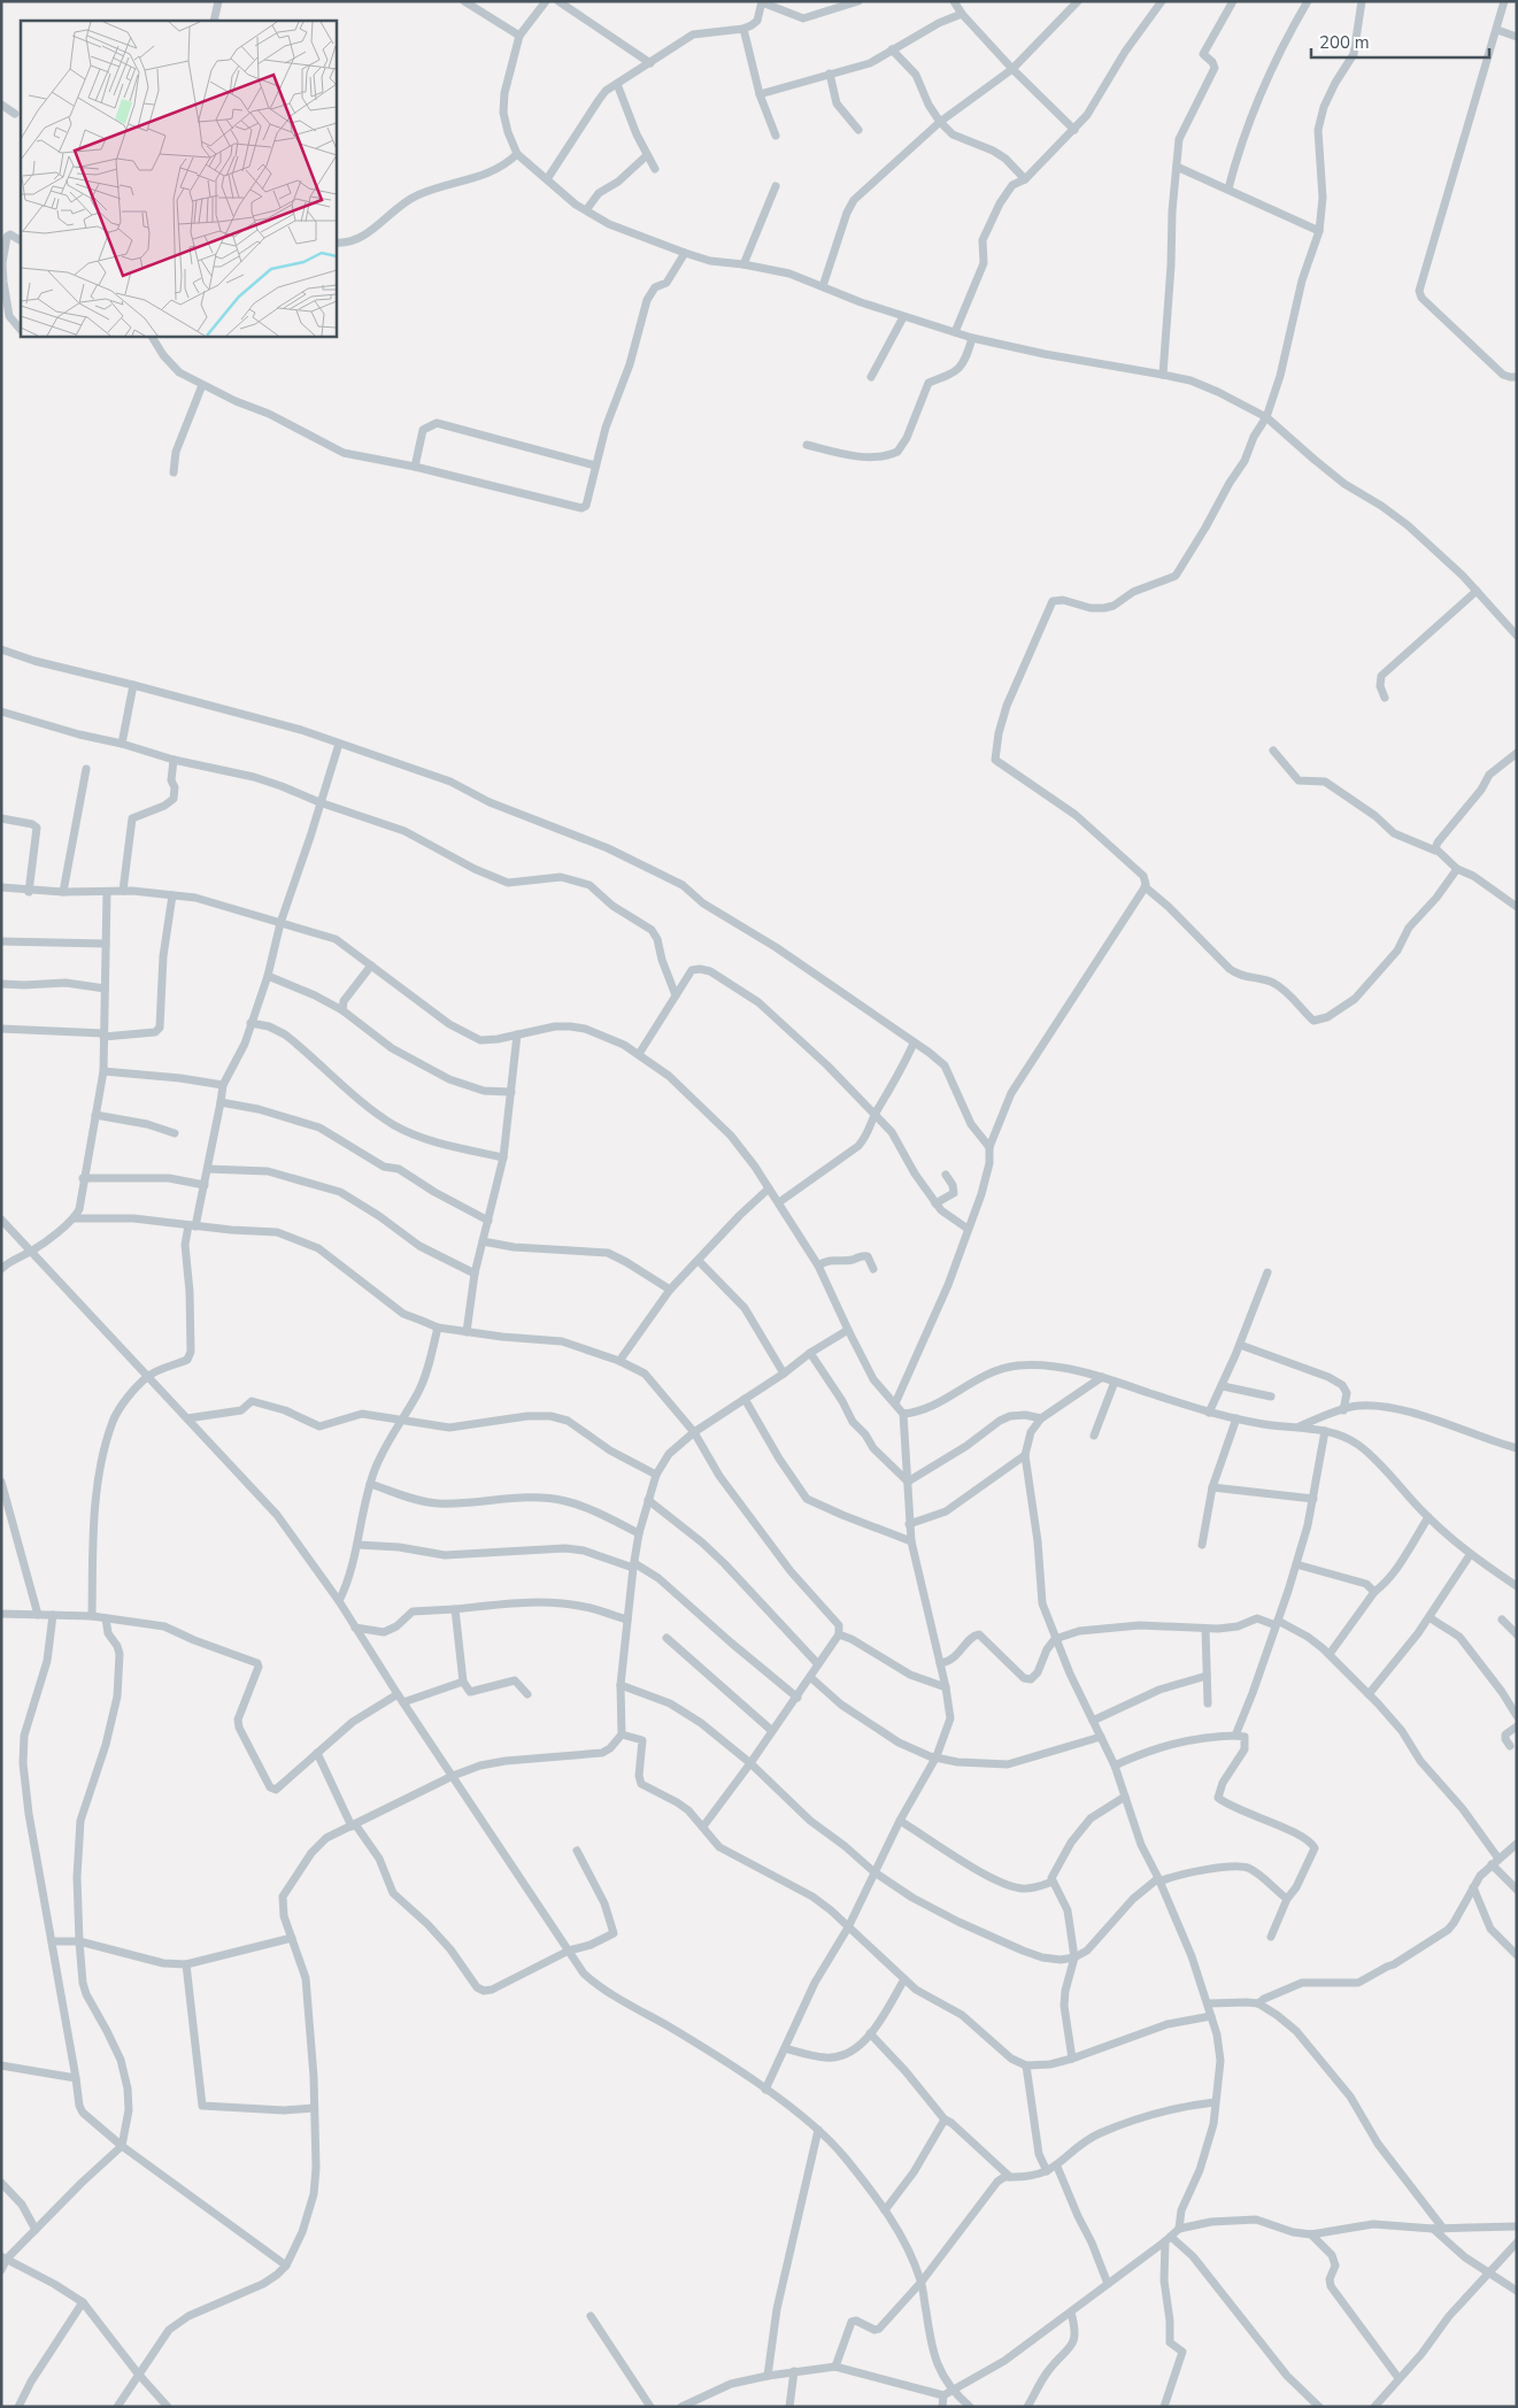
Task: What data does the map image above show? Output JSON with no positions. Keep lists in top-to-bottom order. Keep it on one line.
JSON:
{"scale_bar":"200 m"}
